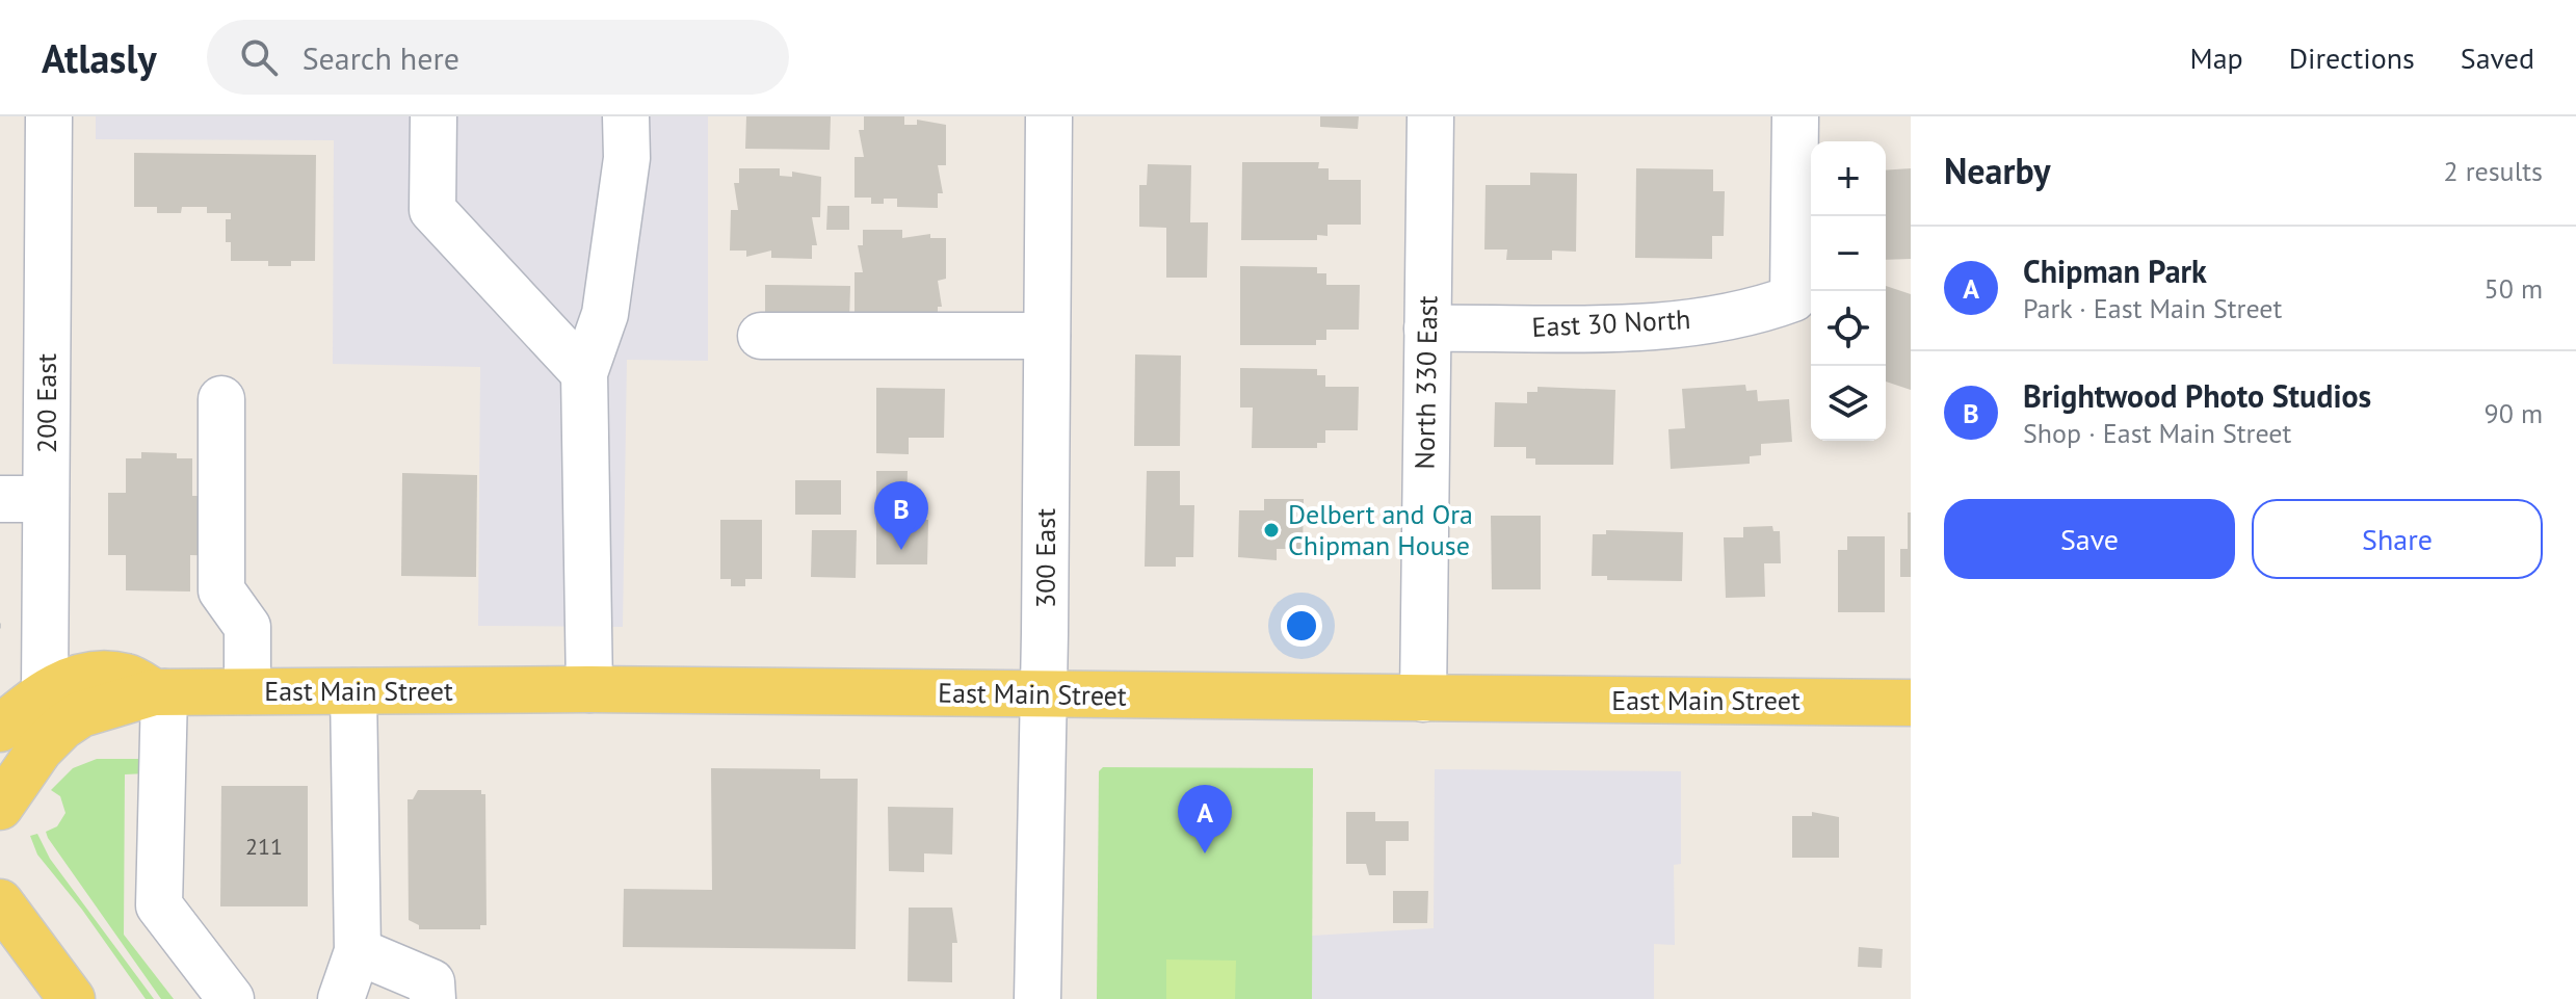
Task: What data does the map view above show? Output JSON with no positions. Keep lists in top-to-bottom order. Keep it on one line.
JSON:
{"streets":{"main road":["East Main Street"],"street":["East 30 North","North 330 East","200 East","300 East"]},"crossings":[["East 30 North","North 330 East"],["North 330 East","East Main Street"],["200 East","East Main Street"],["300 East","East Main Street"]],"places":["Delbert and Ora Chipman House"],"house_numbers":["211"],"page":{"header":"Atlasly","search":"Search here","nav":["Map","Directions","Saved"],"heading":["Nearby","2 results"],"map_buttons":["+","−"],"list":[{"mark":"A","name":"Chipman Park","note":"Park · East Main Street","value":"50 m"},{"mark":"B","name":"Brightwood Photo Studios","note":"Shop · East Main Street","value":"90 m"}],"buttons":["Save","Share"],"pins":["B","A"]}}
